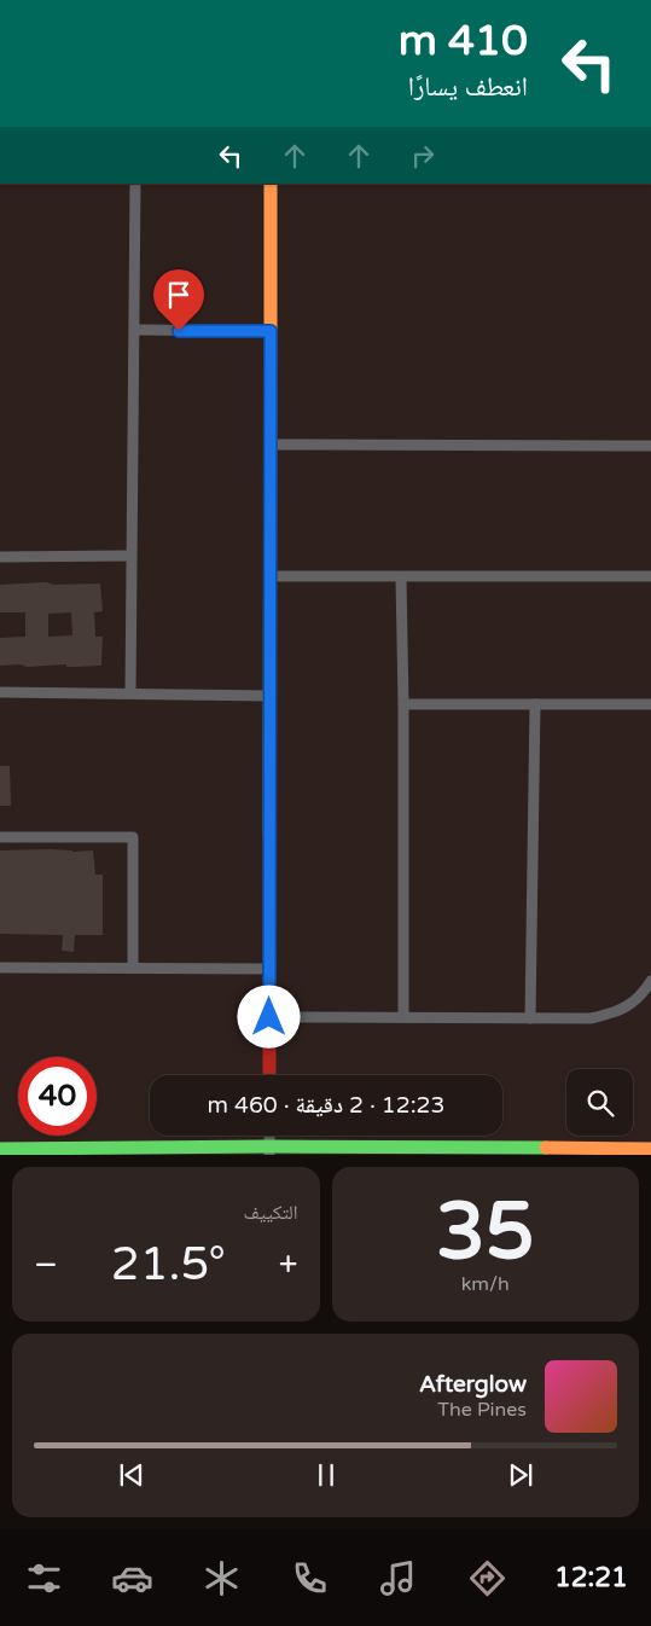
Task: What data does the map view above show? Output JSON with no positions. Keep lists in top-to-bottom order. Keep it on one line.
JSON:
{"page":{"turn":["410 m","انعطف يسارًا"],"limit":"40","trip":"12:23 · 2 دقيقة · 460 m","tile":[["35","km/h"],"التكييف"],"heat":["−","21.5°","+"],"song":["Afterglow","The Pines"],"tabs":"12:21"}}
